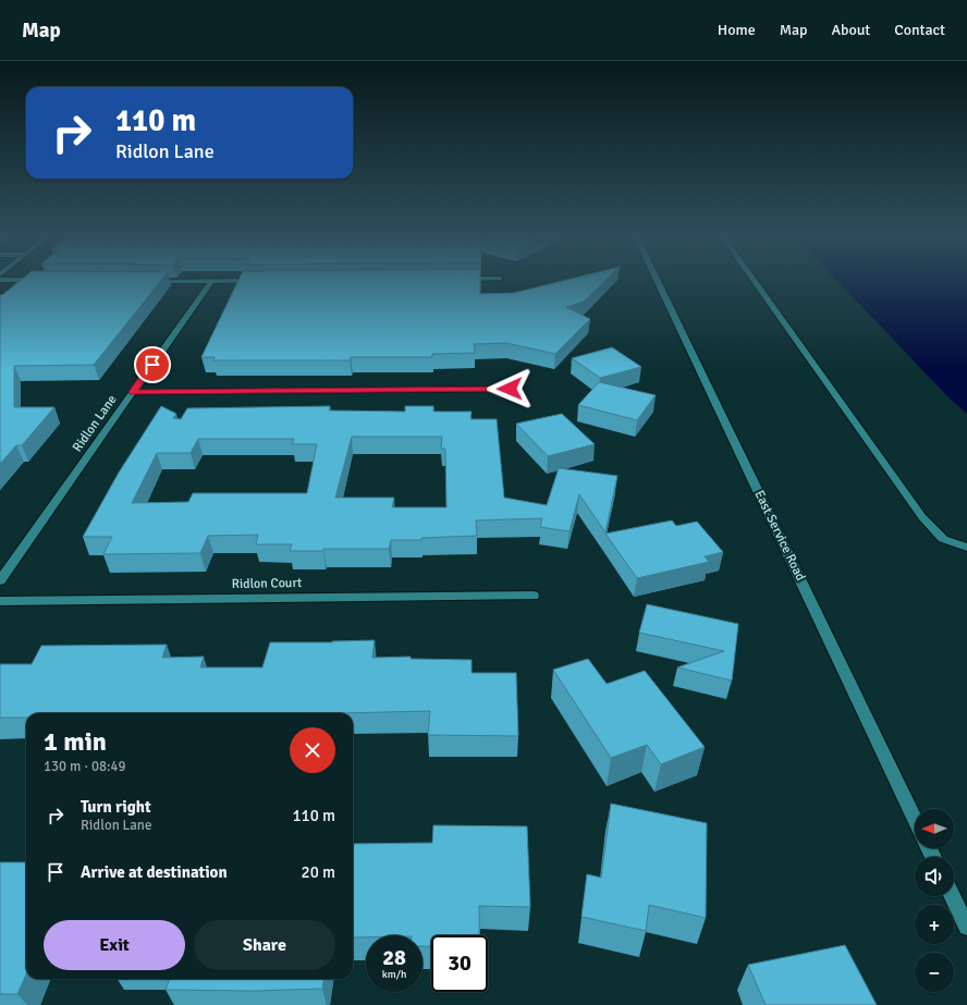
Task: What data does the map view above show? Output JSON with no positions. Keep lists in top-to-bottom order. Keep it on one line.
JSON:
{"streets":{"street":["Ridlon Lane","East Service Road","Ridlon Court"]},"north":"left","page":{"header":"Map","nav":["Home","Map","About","Contact"],"turn":["110 m","Ridlon Lane"],"heading":["1 min","130 m · 08:49"],"list":[{"name":"Turn right","note":"Ridlon Lane","value":"110 m"},{"name":"Arrive at destination","value":"20 m"}],"map_buttons":["+","−"],"buttons":["Exit","Share"],"speed":"28 km/h","limit":"30"}}
